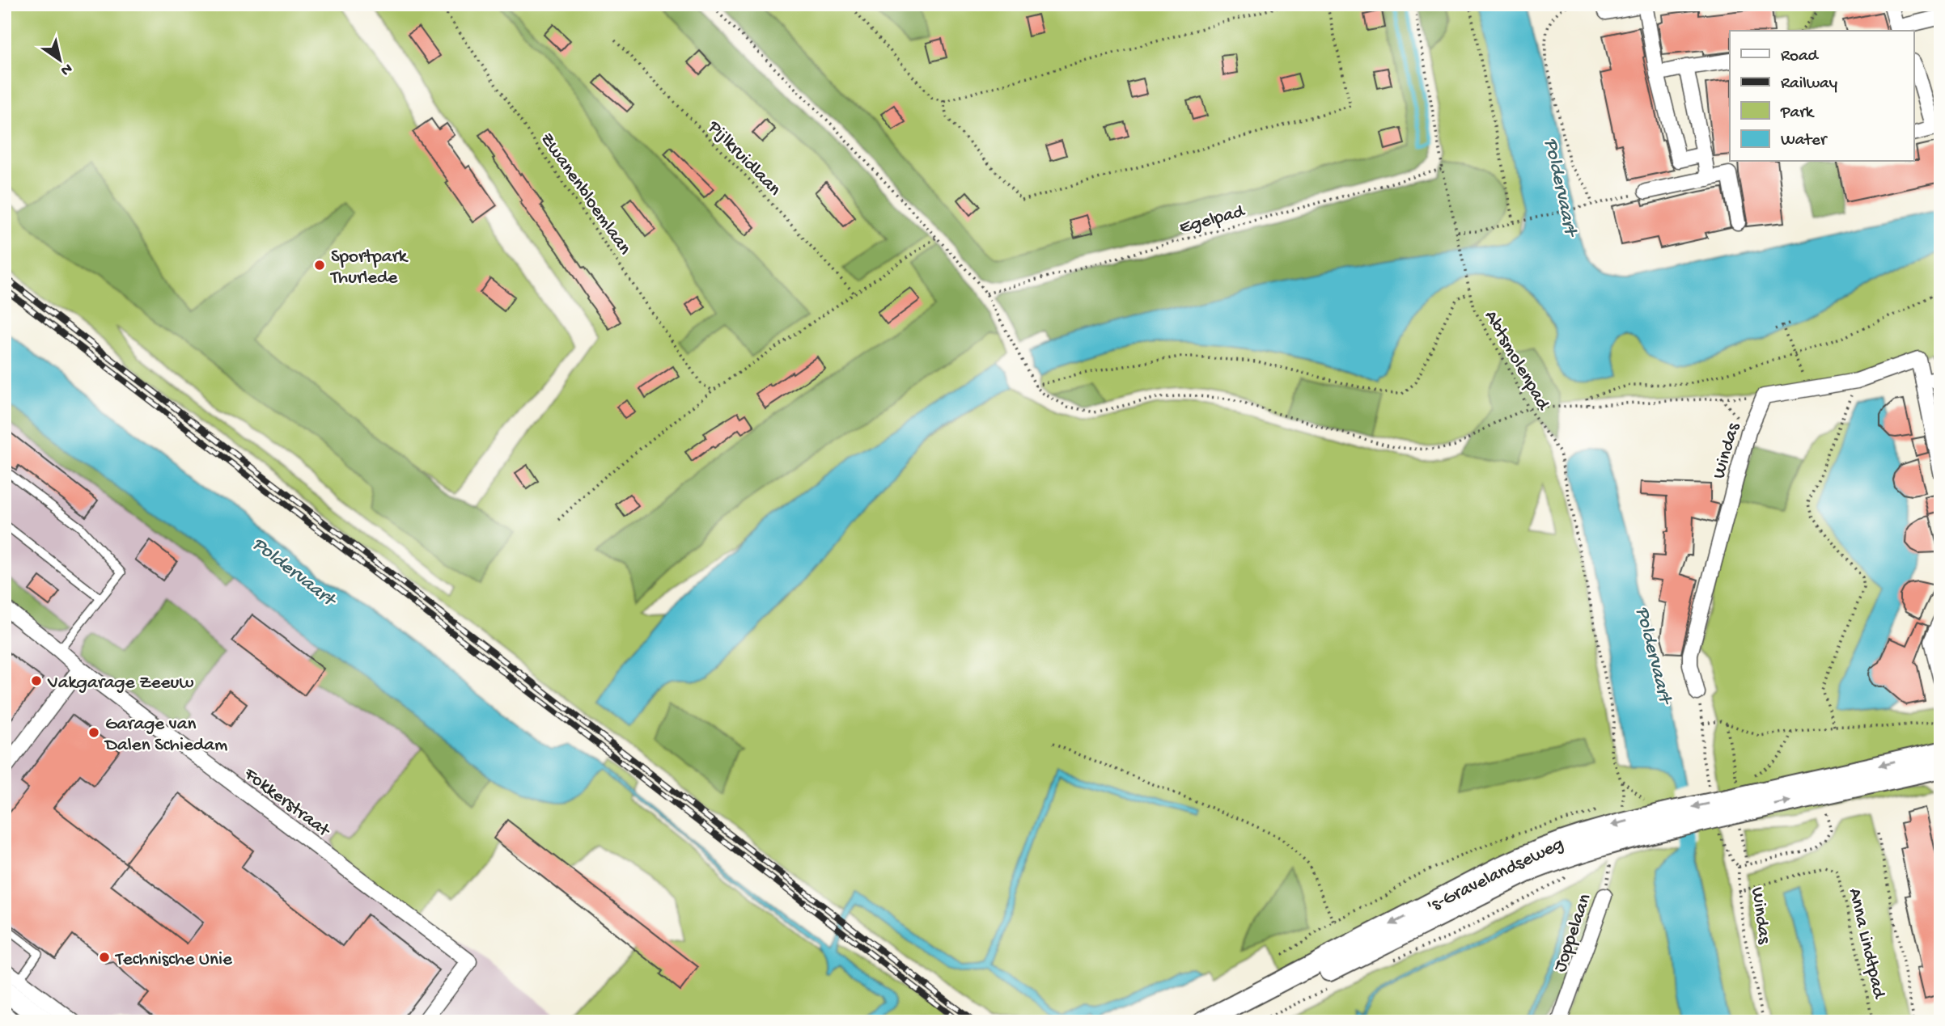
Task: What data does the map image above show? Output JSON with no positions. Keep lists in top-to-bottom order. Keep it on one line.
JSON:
{"streets":{"main road":["'s-Gravelandseweg"],"street":["Windas","Fokkerstraat","Joppelaan"],"path":["Pijlkruidlaan","Zwanenbloemlaan","Egelpad","Abtsmolenpad","Anna Lindtpad"]},"crossings":[["Egelpad","Abtsmolenpad"],["Windas","Anna Lindtpad"]],"water":["Poldervaart"],"places":["Sportpark Thurlede","Vakgarage Zeeuw","Garage van Dalen Schiedam","Technische Unie"],"legend":["Road","Railway","Park","Water"],"north":"bottom right"}
